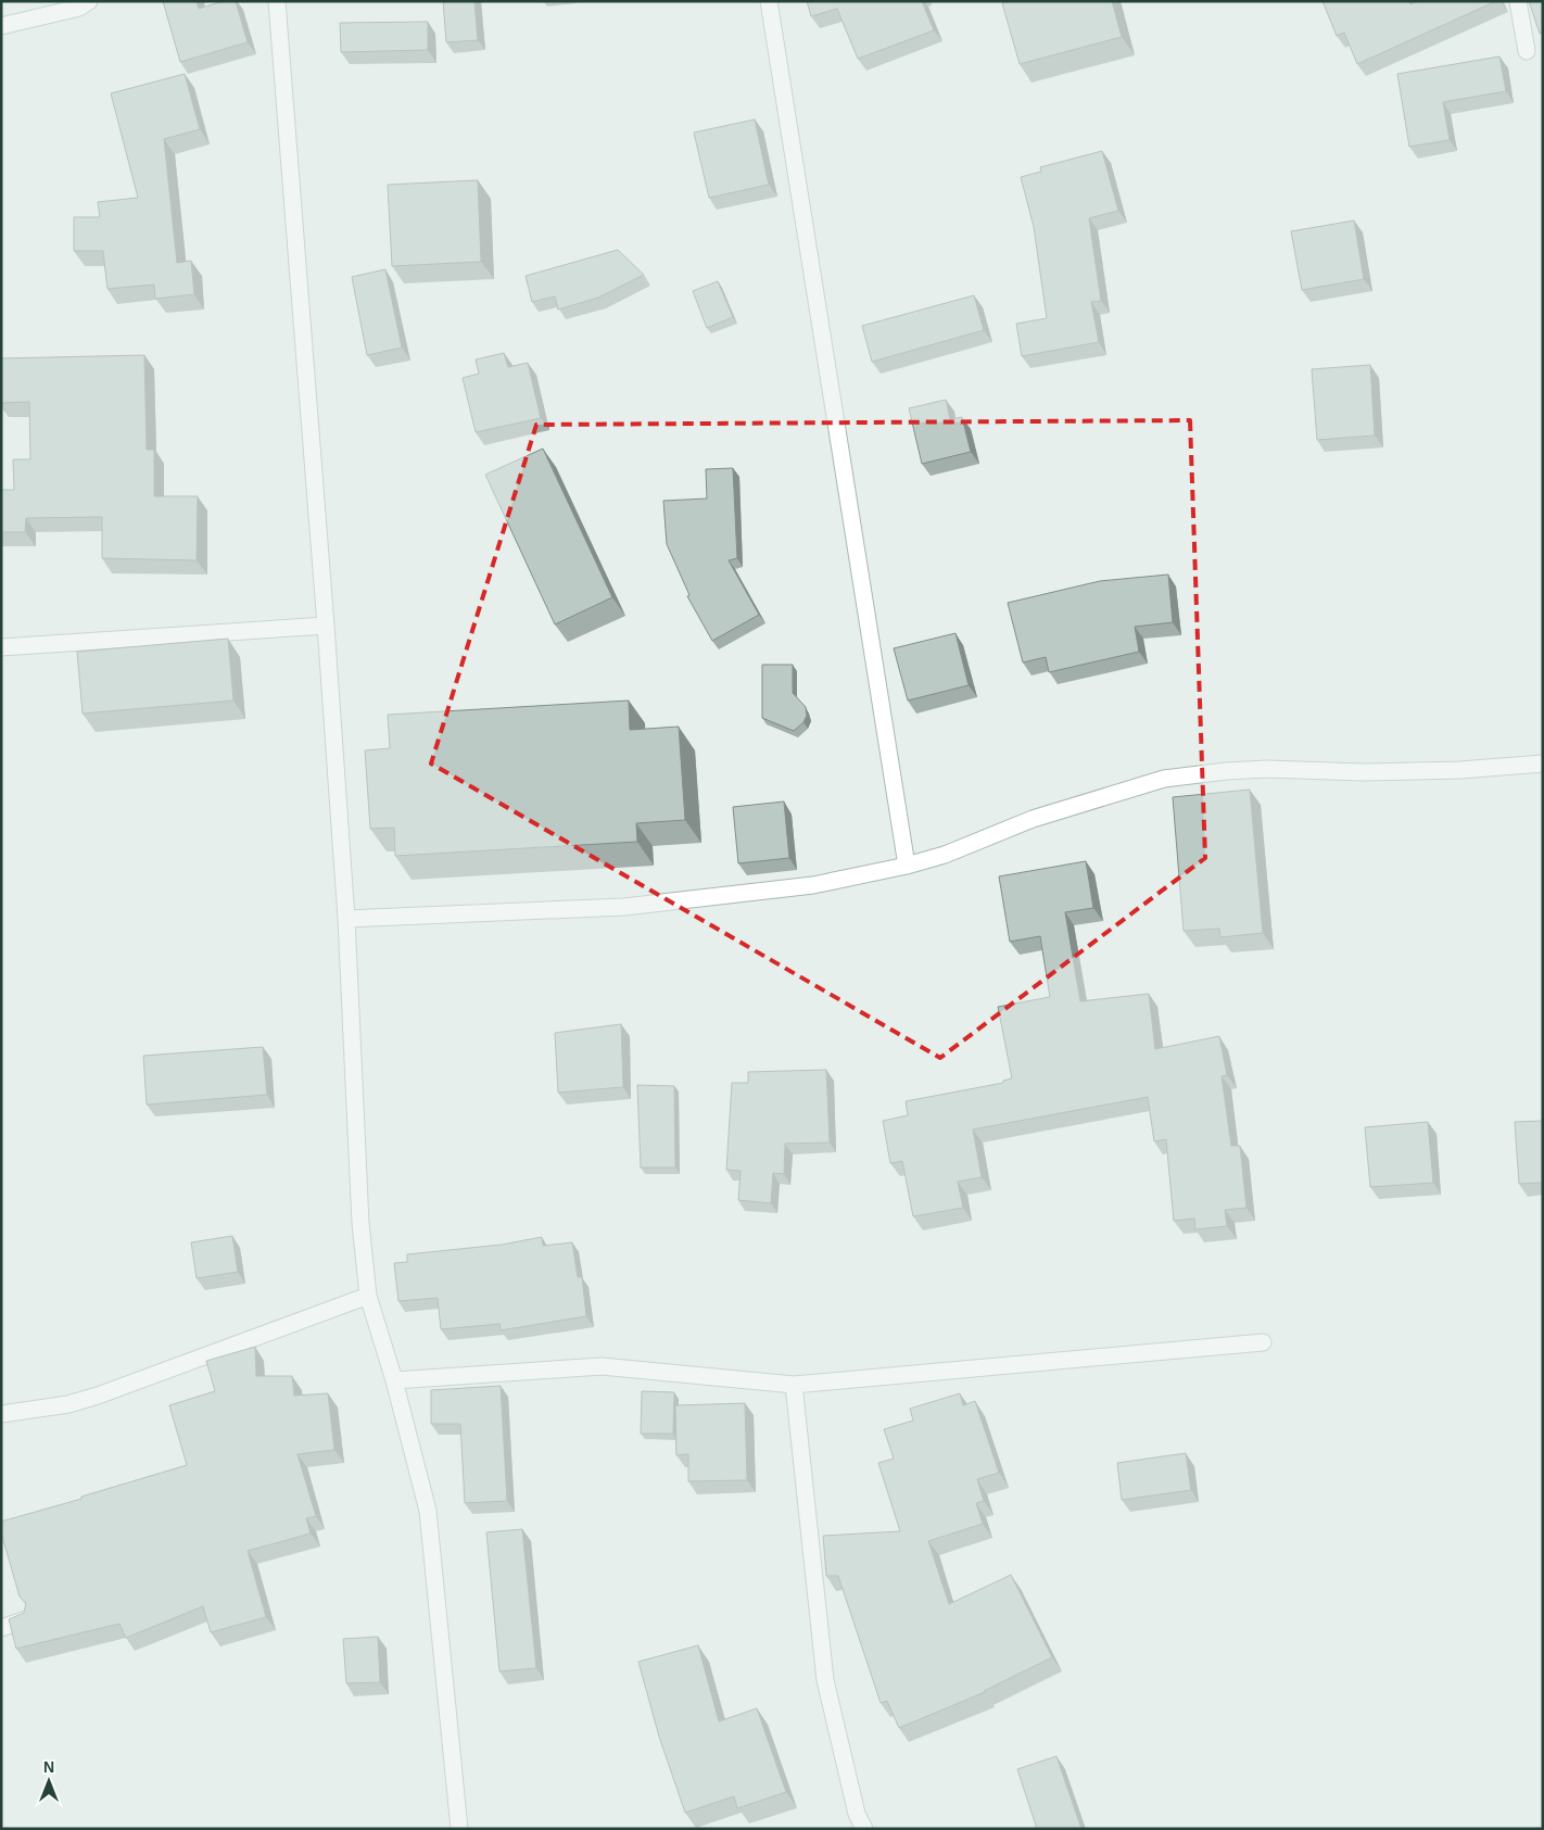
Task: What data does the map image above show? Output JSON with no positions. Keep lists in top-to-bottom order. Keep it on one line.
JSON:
{"north":"top"}
